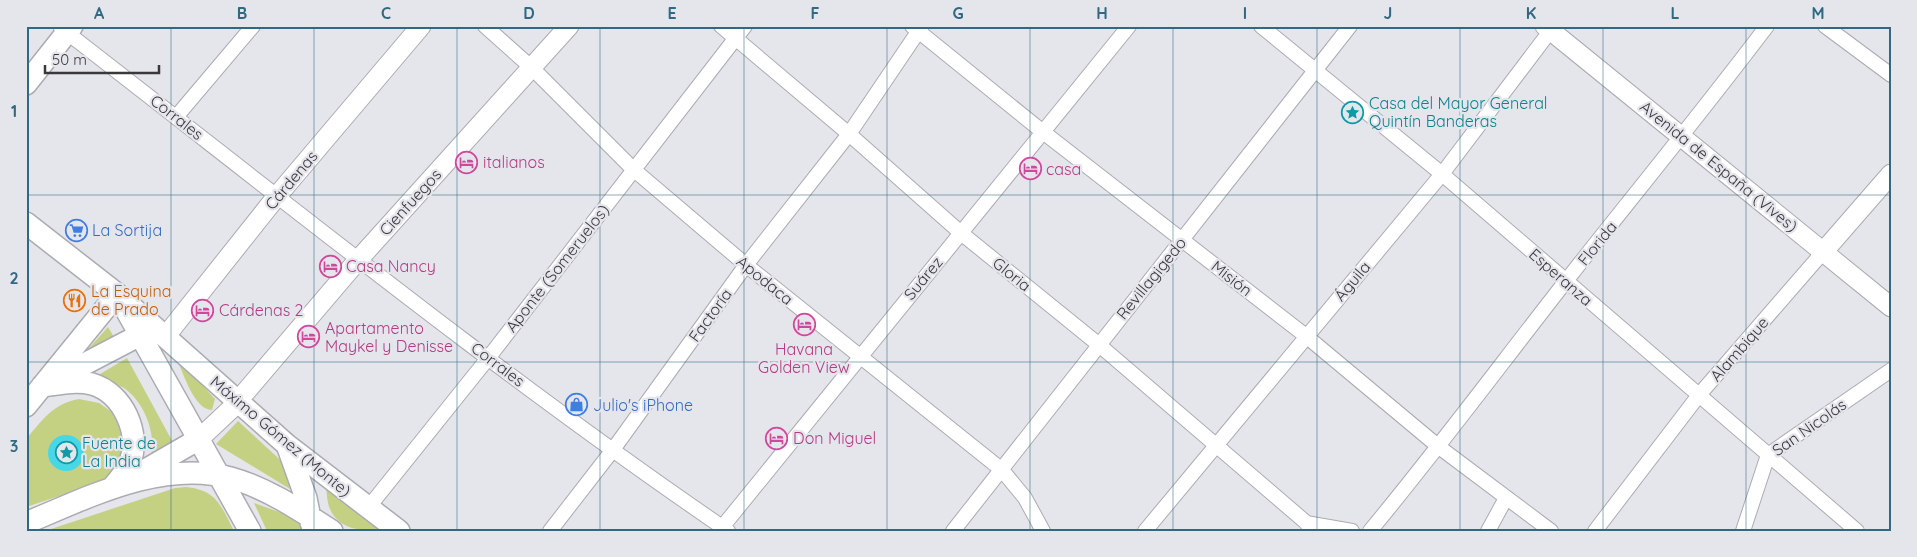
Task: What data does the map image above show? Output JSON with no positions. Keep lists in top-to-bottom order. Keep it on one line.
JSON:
{"streets":{"main road":["Cienfuegos","Máximo Gómez (Monte)"],"street":["Corrales","Avenida de España (Vives)","Cárdenas","Florida","Aponte (Someruelos)","Gloria","Esperanza","Suárez","Revillagigedo","Misión","Apodaca","Águila","Factoría","Alambique","San Nicolás"]},"crossings":[["Corrales","Cárdenas"],["Corrales","Cienfuegos"],["Corrales","Aponte (Someruelos)"],["Corrales","Suárez"],["Corrales","Factoría"],["Avenida de España (Vives)","Florida"],["Avenida de España (Vives)","Águila"],["Avenida de España (Vives)","Alambique"],["Cárdenas","Máximo Gómez (Monte)"],["Cienfuegos","Apodaca"],["Cienfuegos","Máximo Gómez (Monte)"],["Florida","Esperanza"],["Florida","Misión"],["Aponte (Someruelos)","Gloria"],["Aponte (Someruelos)","Apodaca"],["Aponte (Someruelos)","Máximo Gómez (Monte)"],["Gloria","Suárez"],["Gloria","Revillagigedo"],["Gloria","Águila"],["Gloria","Factoría"],["Esperanza","Revillagigedo"],["Esperanza","Águila"],["Esperanza","Alambique"],["Esperanza","San Nicolás"],["Suárez","Misión"],["Suárez","Apodaca"],["Revillagigedo","Misión"],["Revillagigedo","Apodaca"],["Misión","Águila"],["Misión","Factoría"],["Apodaca","Factoría"]],"places":{"place":["Casa del Mayor General Quintín Banderas","Fuente de La India"],"hotel":["italianos","casa","Casa Nancy","Cárdenas 2","Havana Golden View","Apartamento Maykel y Denisse","Don Miguel"],"supermarket":["La Sortija"],"restaurant":["La Esquina de Prado"],"shop":["Julio's iPhone"]},"scale_bar":"50 m","grid":{"columns":["A","B","C","D","E","F","G","H","I","J","K","L","M"],"rows":["1","2","3"]}}
